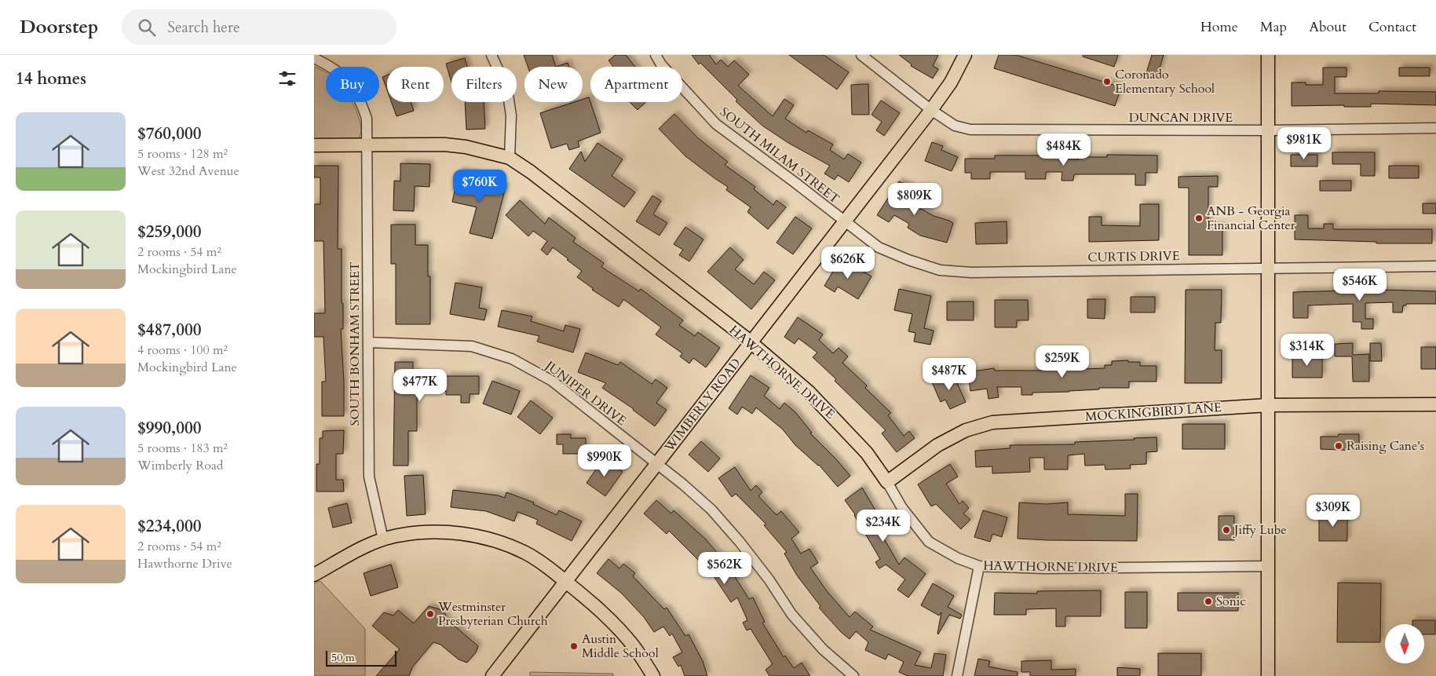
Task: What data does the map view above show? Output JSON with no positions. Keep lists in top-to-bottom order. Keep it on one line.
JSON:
{"streets":{"main road":["HAWTHORNE DRIVE","WIMBERLY ROAD","MOCKINGBIRD LANE"],"street":["DUNCAN DRIVE","SOUTH MILAM STREET","CURTIS DRIVE","SOUTH BONHAM STREET","JUNIPER DRIVE"]},"crossings":[["DUNCAN DRIVE","WIMBERLY ROAD"],["SOUTH MILAM STREET","CURTIS DRIVE"],["SOUTH MILAM STREET","WIMBERLY ROAD"],["CURTIS DRIVE","WIMBERLY ROAD"],["SOUTH BONHAM STREET","HAWTHORNE DRIVE"],["SOUTH BONHAM STREET","JUNIPER DRIVE"],["HAWTHORNE DRIVE","WIMBERLY ROAD"],["HAWTHORNE DRIVE","MOCKINGBIRD LANE"],["JUNIPER DRIVE","WIMBERLY ROAD"]],"places":["Coronado Elementary School","ANB - Georgia Financial Center","Raising Cane's","Jiffy Lube","Sonic","Westminster Presbyterian Church","Austin Middle School"],"scale_bar":"50 m","north":"bottom","page":{"header":"Doorstep","search":"Search here","nav":["Home","Map","About","Contact"],"heading":"14 homes","chip":["Buy","Rent","Filters","New","Apartment"],"list":[{"name":"$760,000","note":"5 rooms · 128 m² · West 32nd Avenue"},{"name":"$259,000","note":"2 rooms · 54 m² · Mockingbird Lane"},{"name":"$487,000","note":"4 rooms · 100 m² · Mockingbird Lane"},{"name":"$990,000","note":"5 rooms · 183 m² · Wimberly Road"},{"name":"$234,000","note":"2 rooms · 54 m² · Hawthorne Drive"}],"price":["$981K","$484K","$760K","$809K","$626K","$546K","$314K","$259K","$487K","$477K","$990K","$309K","$234K","$562K"],"scale":"50 m"}}
